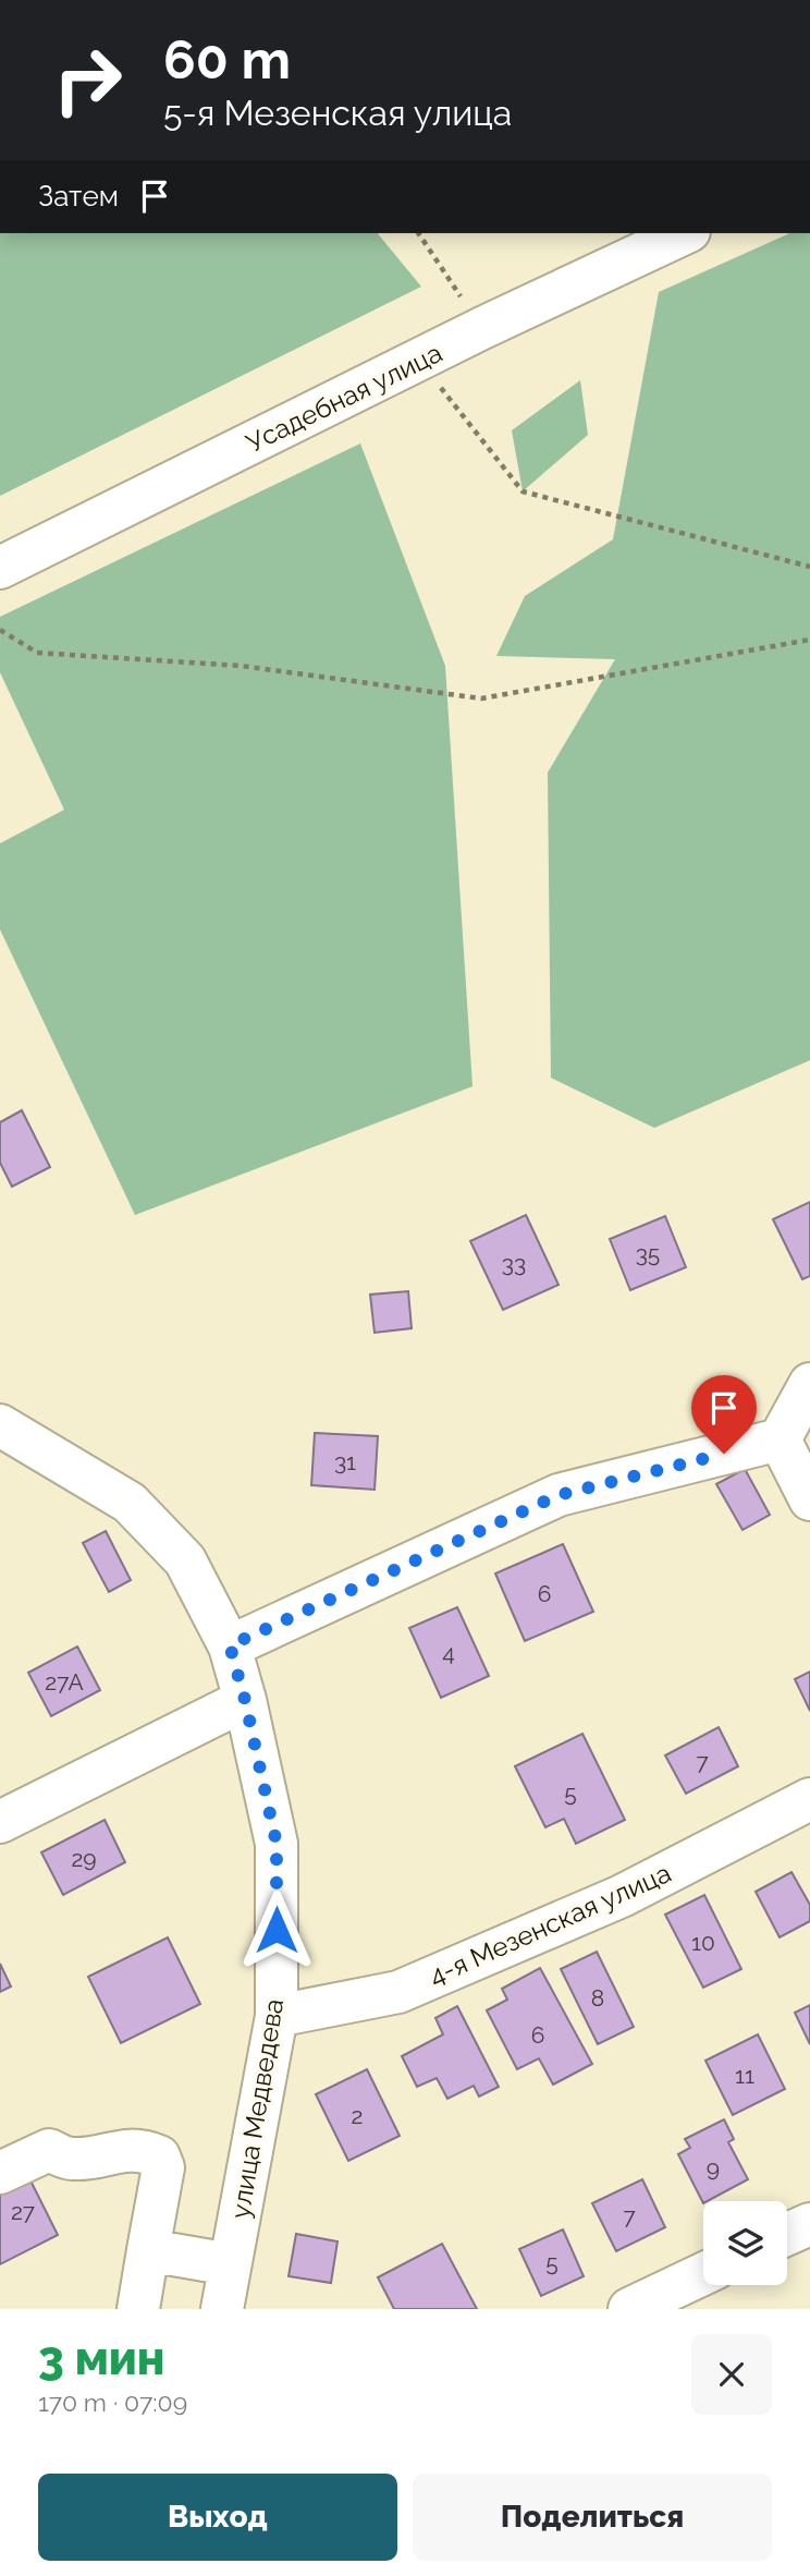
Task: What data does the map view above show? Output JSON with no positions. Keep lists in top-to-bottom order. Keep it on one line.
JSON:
{"streets":{"street":["Усадебная улица","4-я Мезенская улица","улица Медведева"]},"crossings":[["4-я Мезенская улица","улица Медведева"]],"house_numbers":["35","33","31","6","4","27А","7","5","29","10","8","6","11","2","9","27","7","5"],"page":{"turn":["60 m","5-я Мезенская улица"],"then":"Затем","heading":["3 мин","170 m · 07:09"],"buttons":["Выход","Поделиться"]}}
